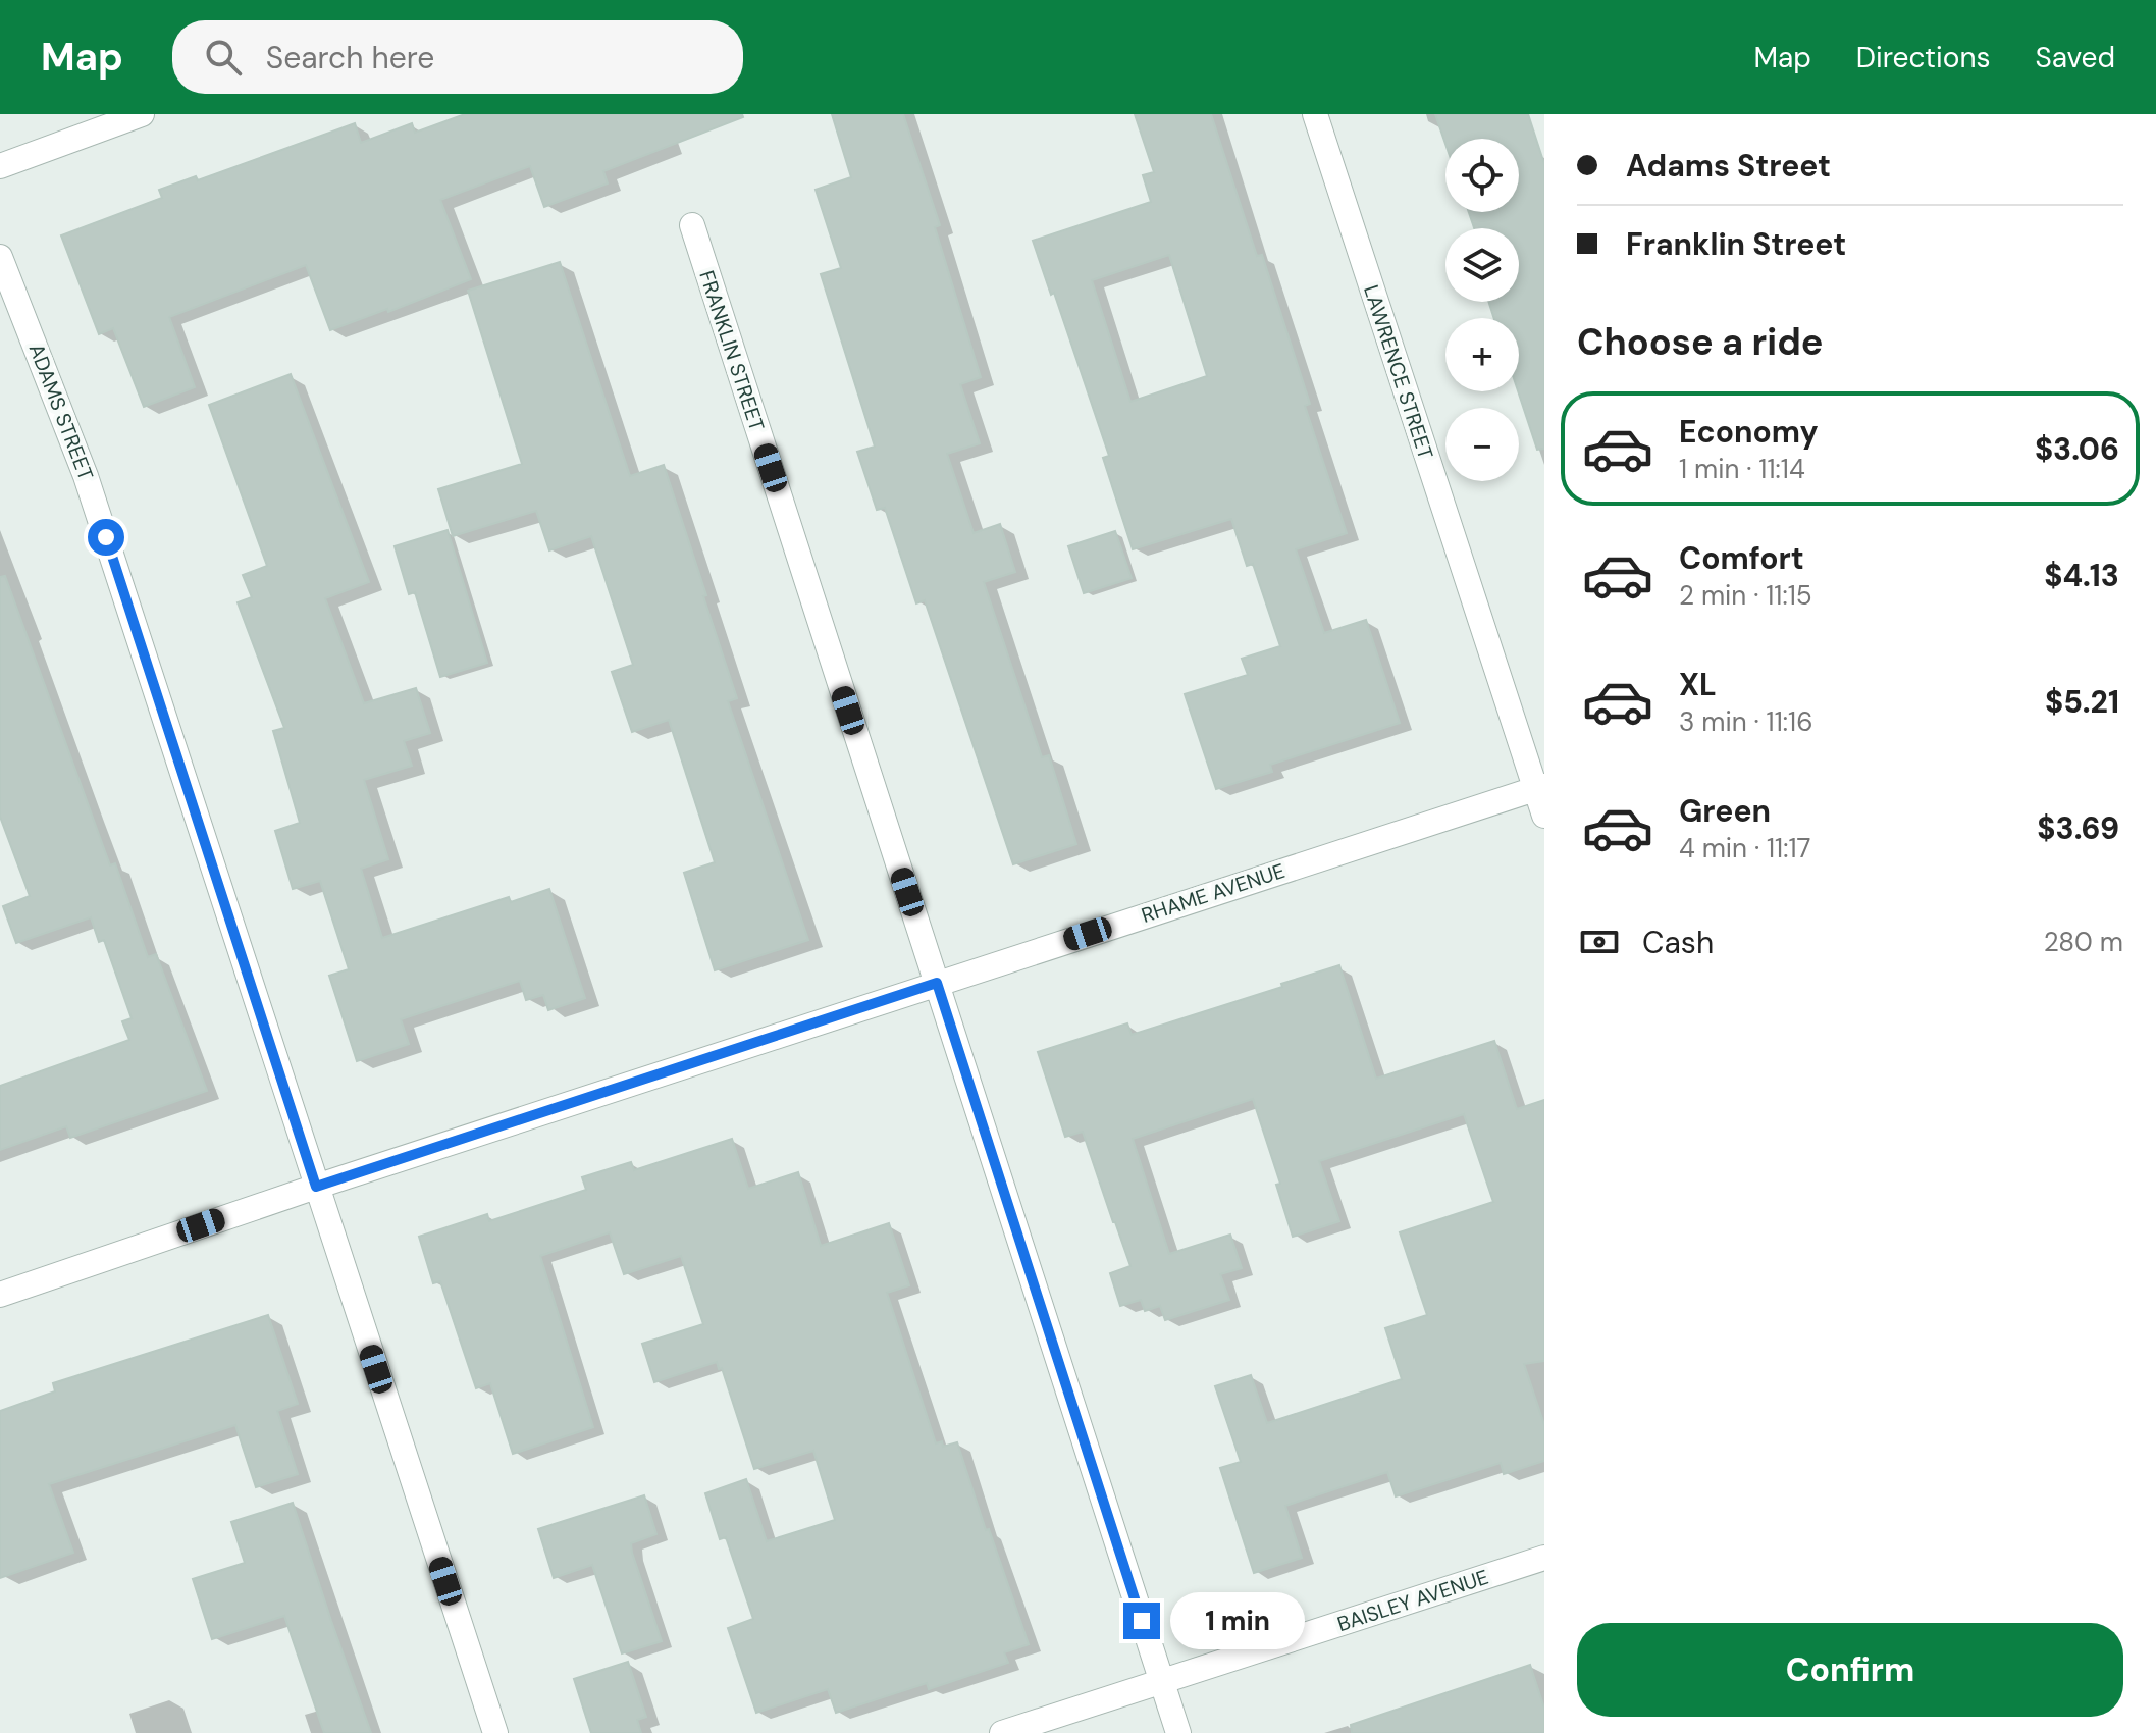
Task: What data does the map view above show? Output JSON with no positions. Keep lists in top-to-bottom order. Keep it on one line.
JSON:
{"streets":{"street":["FRANKLIN STREET","LAWRENCE STREET","ADAMS STREET","RHAME AVENUE","BAISLEY AVENUE"]},"crossings":[["FRANKLIN STREET","RHAME AVENUE"],["FRANKLIN STREET","BAISLEY AVENUE"],["LAWRENCE STREET","RHAME AVENUE"],["ADAMS STREET","RHAME AVENUE"]],"page":{"header":"Map","search":"Search here","nav":["Map","Directions","Saved"],"banner":["Adams Street","Franklin Street"],"map_buttons":["+","−"],"heading":"Choose a ride","list":[{"name":"Economy","note":"1 min · 11:14","value":"$3.06"},{"name":"Comfort","note":"2 min · 11:15","value":"$4.13"},{"name":"XL","note":"3 min · 11:16","value":"$5.21"},{"name":"Green","note":"4 min · 11:17","value":"$3.69"}],"pay":["Cash","280 m"],"bubble":"1 min","buttons":"Confirm"}}
